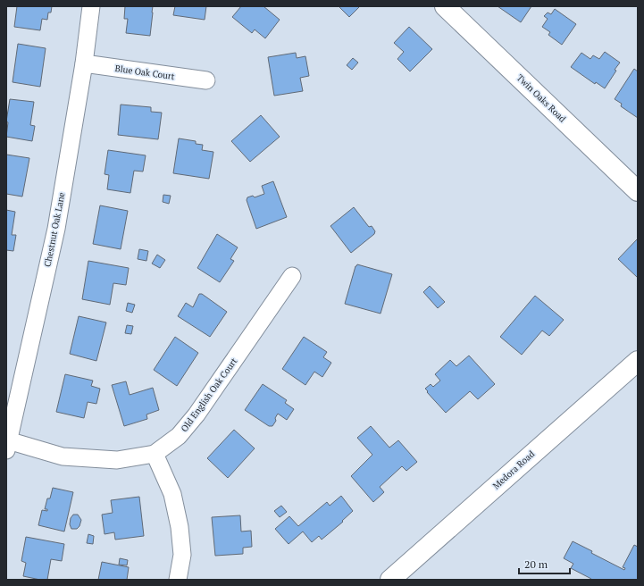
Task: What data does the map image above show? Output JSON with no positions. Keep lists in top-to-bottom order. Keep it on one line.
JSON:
{"streets":{"street":["Blue Oak Court","Twin Oaks Road","Chestnut Oak Lane","Old English Oak Court","Medora Road"]},"crossings":[["Blue Oak Court","Chestnut Oak Lane"],["Chestnut Oak Lane","Old English Oak Court"]],"scale_bar":"20 m"}
